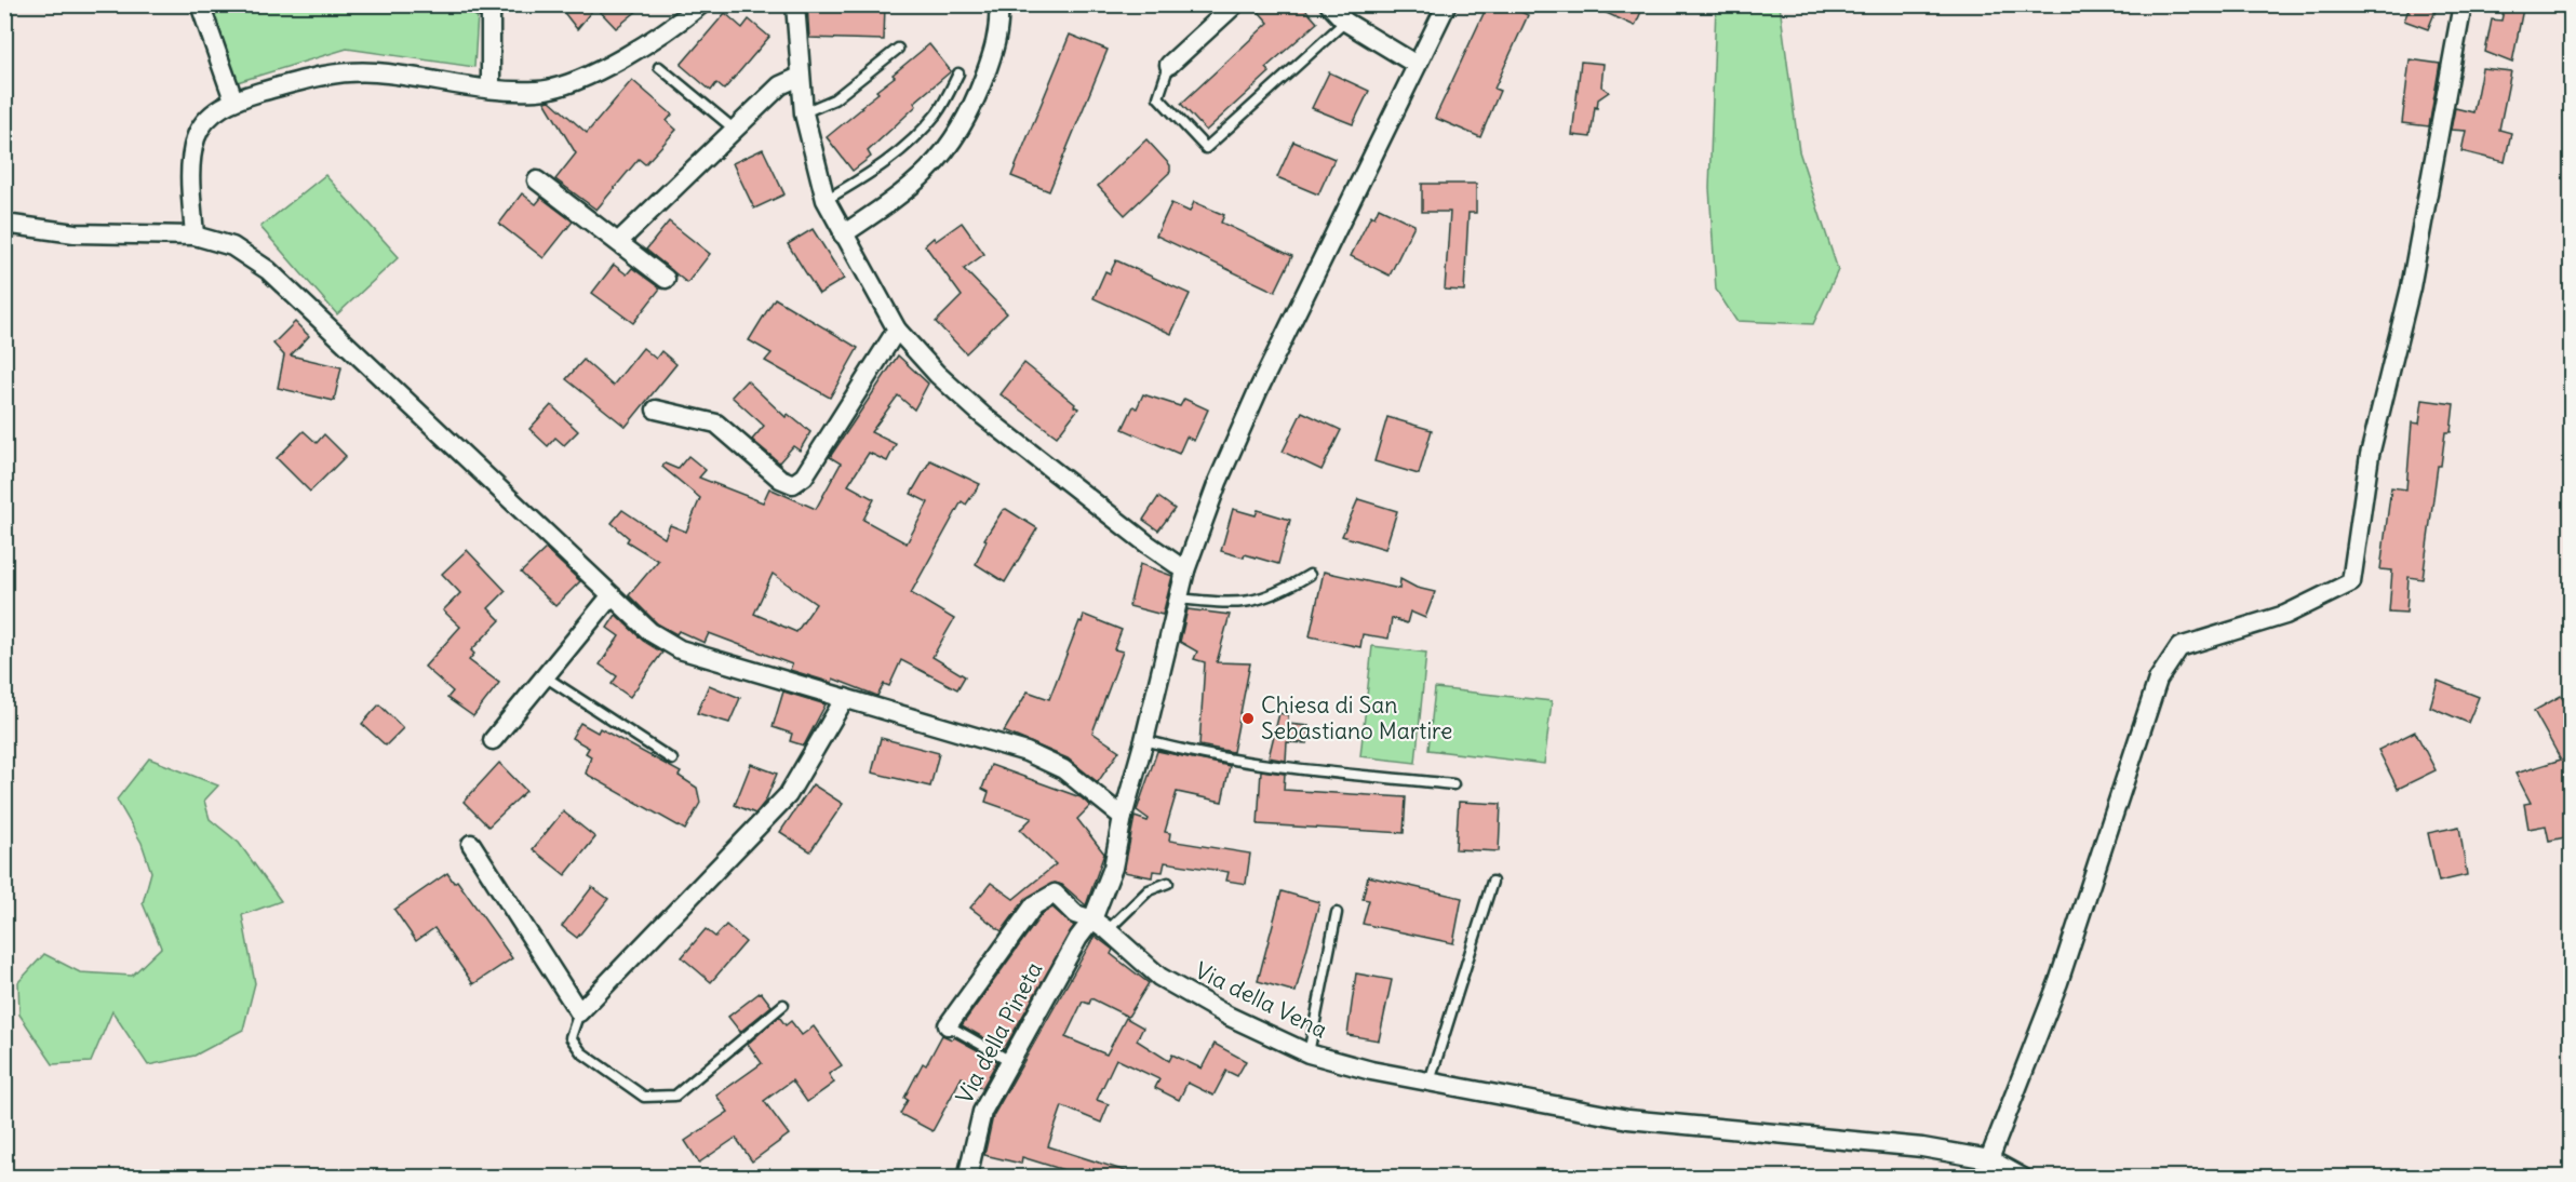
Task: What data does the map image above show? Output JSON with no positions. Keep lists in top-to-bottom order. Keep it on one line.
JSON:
{"streets":{"street":["Via della Vena","Via della Pineta"]},"crossings":[["Via della Vena","Via della Pineta"]],"places":["Chiesa di San Sebastiano Martire"]}
